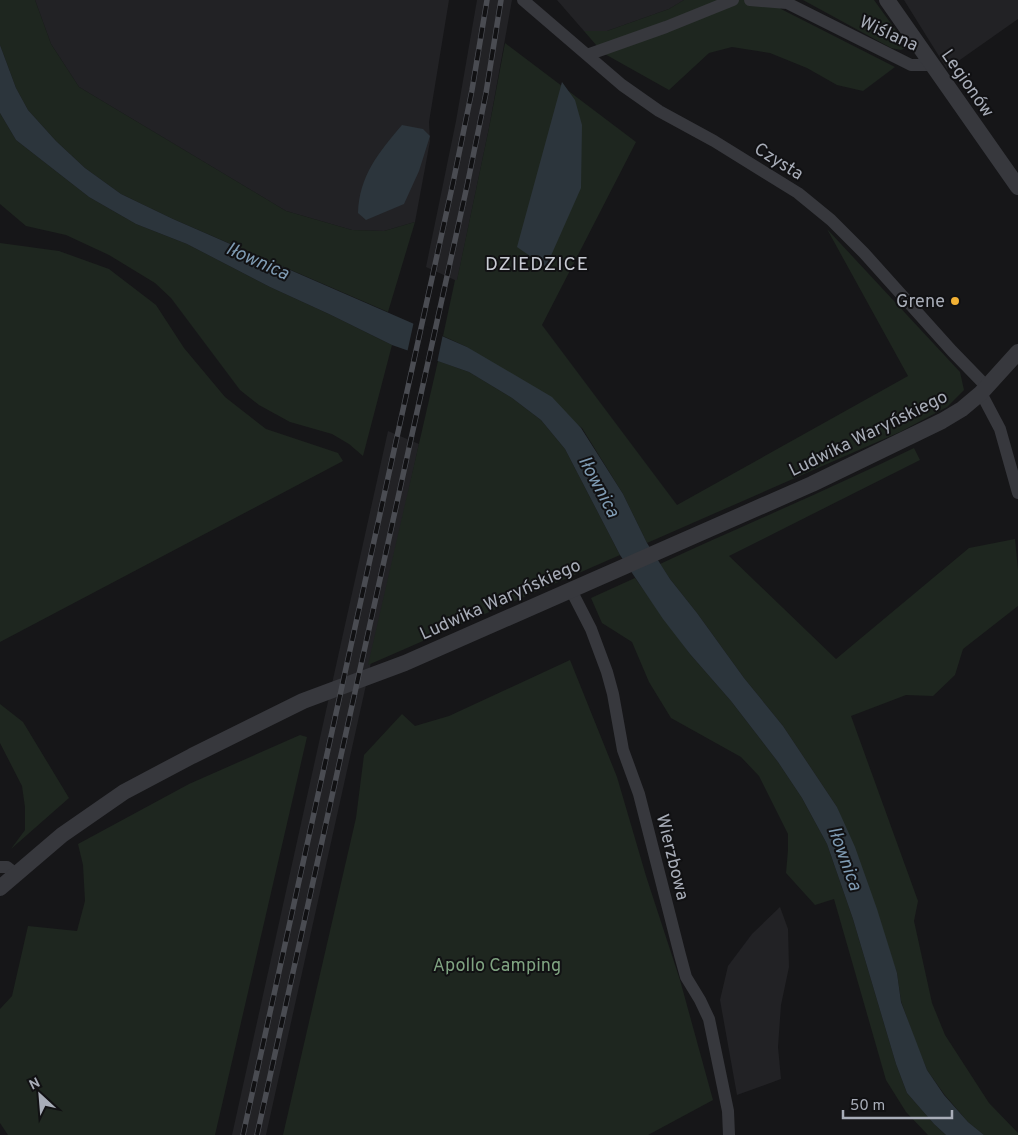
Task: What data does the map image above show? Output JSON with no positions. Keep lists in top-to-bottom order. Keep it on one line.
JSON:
{"streets":{"street":["Wiślana","Legionów","Czysta","Ludwika Waryńskiego","Wierzbowa"]},"crossings":[["Wiślana","Legionów"],["Czysta","Ludwika Waryńskiego"],["Ludwika Waryńskiego","Wierzbowa"]],"districts":["DZIEDZICE"],"water":["Iłownica"],"parks":["Apollo Camping"],"places":["Grene"],"scale_bar":"50 m","north":"top left"}
